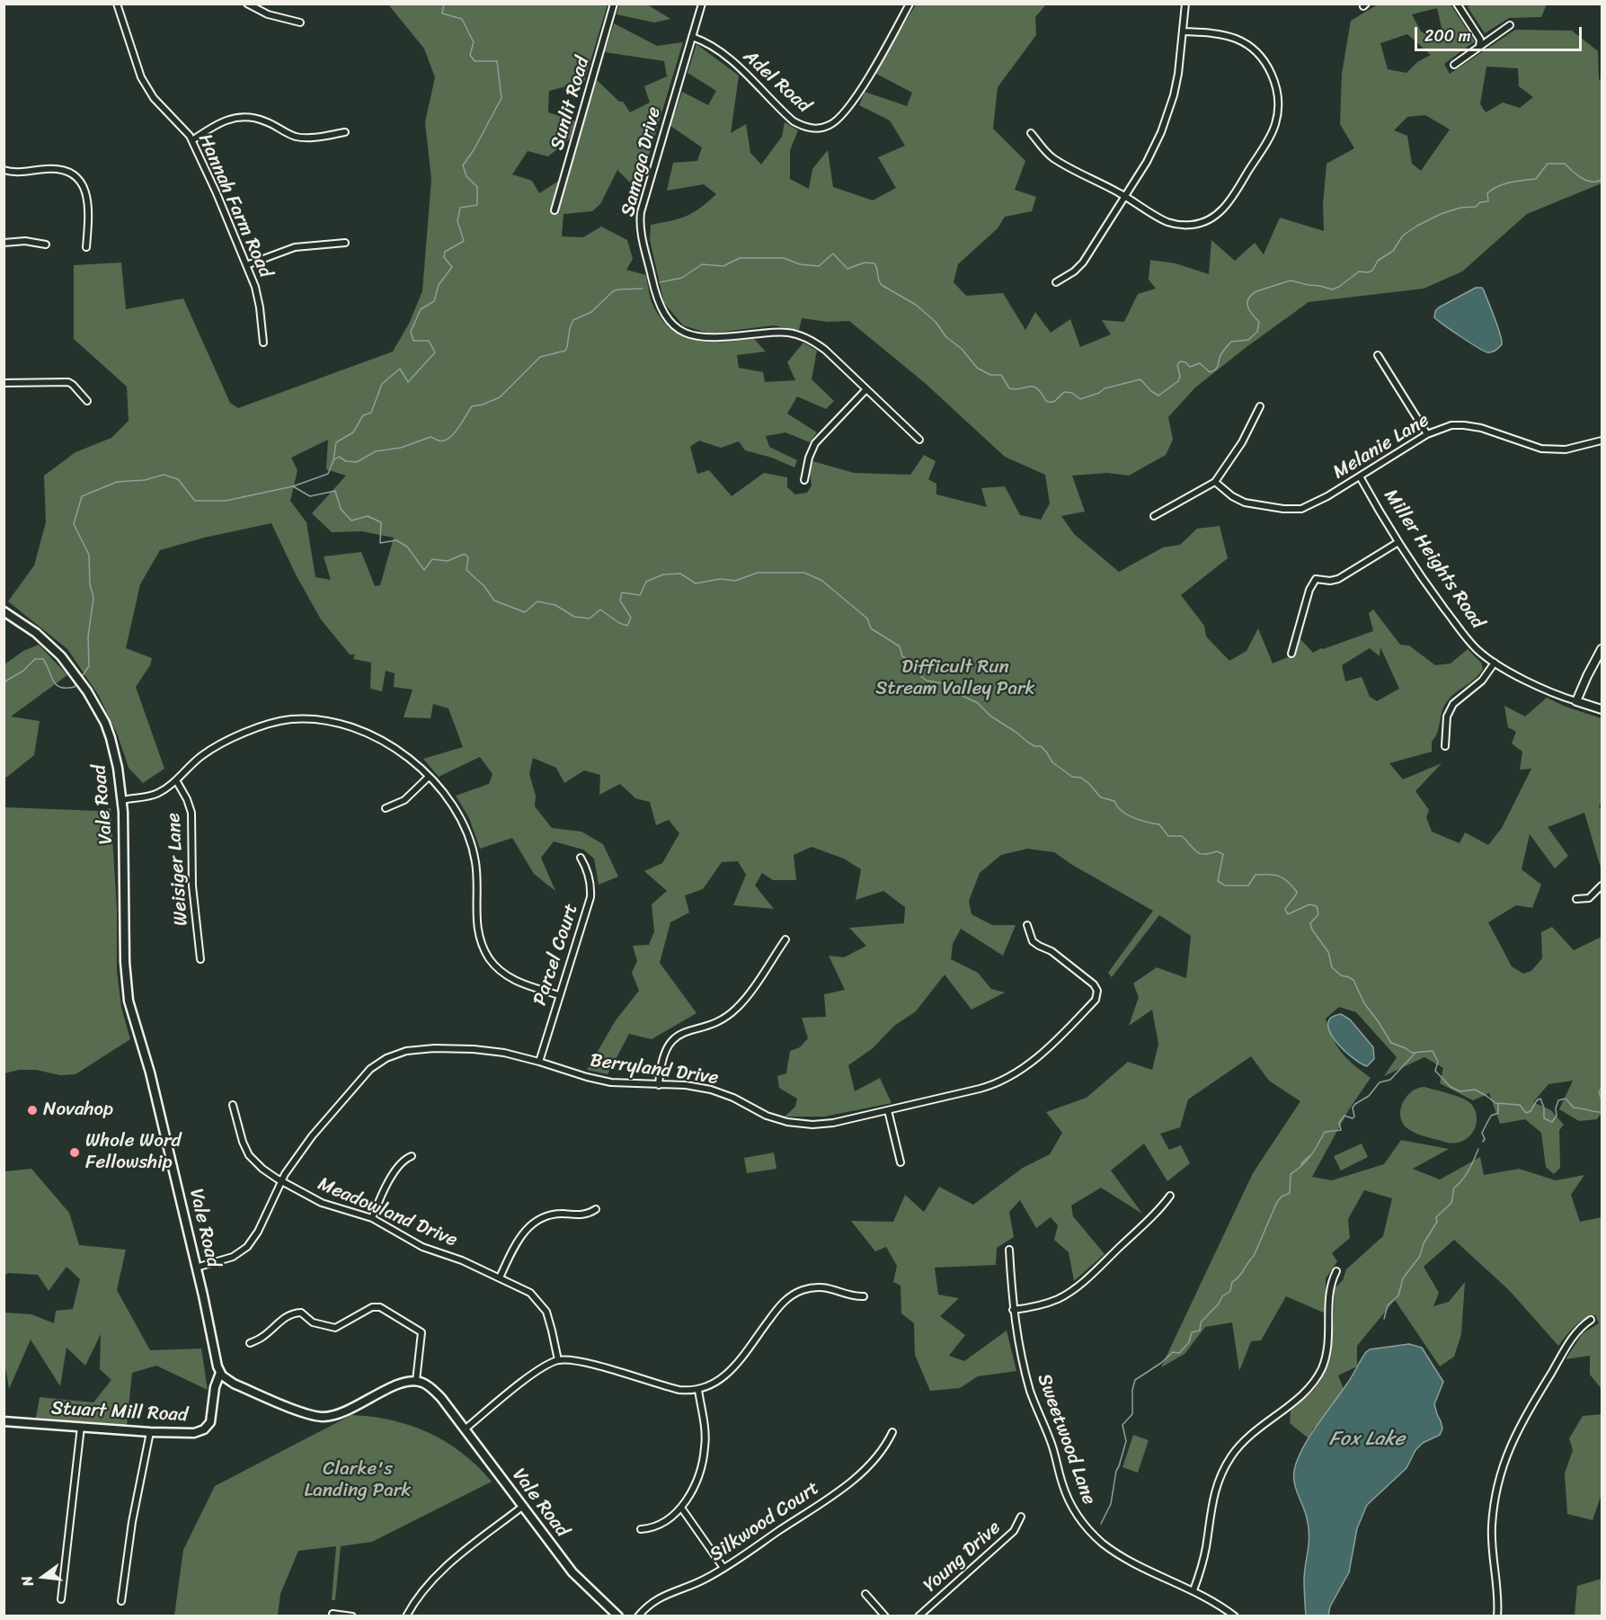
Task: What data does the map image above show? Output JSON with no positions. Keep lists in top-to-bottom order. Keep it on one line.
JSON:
{"streets":{"main road":["Vale Road","Stuart Mill Road"],"street":["Adel Road","Sunlit Road","Samaga Drive","Hannah Farm Road","Melanie Lane","Miller Heights Road","Weisiger Lane","Parcel Court","Berryland Drive","Meadowland Drive","Sweetwood Lane","Silkwood Court","Young Drive"]},"crossings":[["Adel Road","Samaga Drive"],["Melanie Lane","Miller Heights Road"],["Vale Road","Berryland Drive"],["Vale Road","Stuart Mill Road"],["Parcel Court","Berryland Drive"],["Berryland Drive","Meadowland Drive"]],"water":["Fox Lake"],"parks":["Difficult Run Stream Valley Park","Clarke's Landing Park"],"places":["Novahop","Whole Word Fellowship"],"scale_bar":"200 m","north":"left"}
